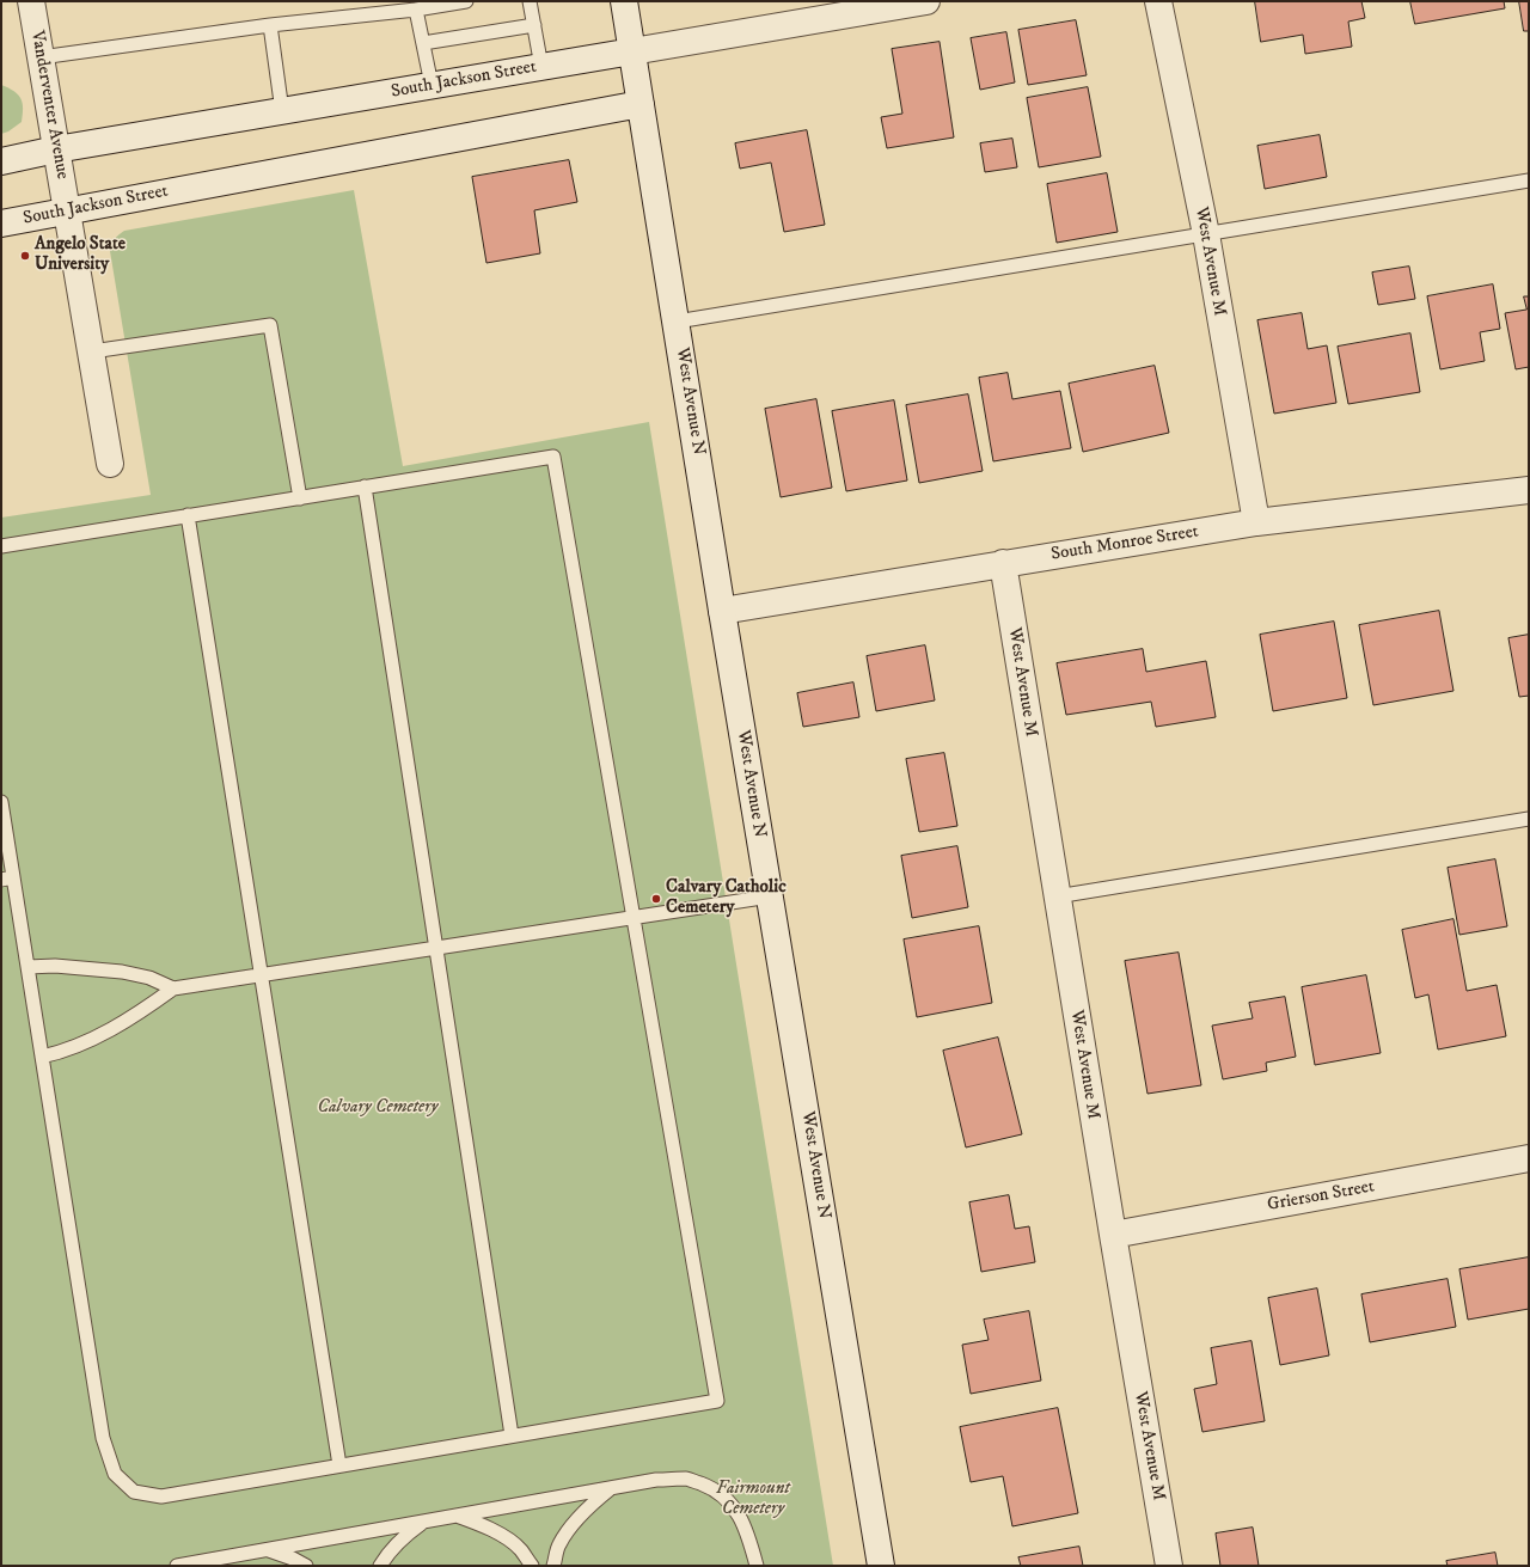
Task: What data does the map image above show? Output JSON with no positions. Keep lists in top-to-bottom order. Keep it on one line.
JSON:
{"streets":{"street":["South Jackson Street","Vanderventer Avenue","West Avenue M","West Avenue N","South Monroe Street","Grierson Street"]},"crossings":[["South Jackson Street","Vanderventer Avenue"],["South Jackson Street","West Avenue N"],["West Avenue M","South Monroe Street"],["West Avenue M","Grierson Street"],["West Avenue N","South Monroe Street"]],"parks":["Calvary Cemetery","Fairmount Cemetery"],"places":["Angelo State University","Calvary Catholic Cemetery"]}
